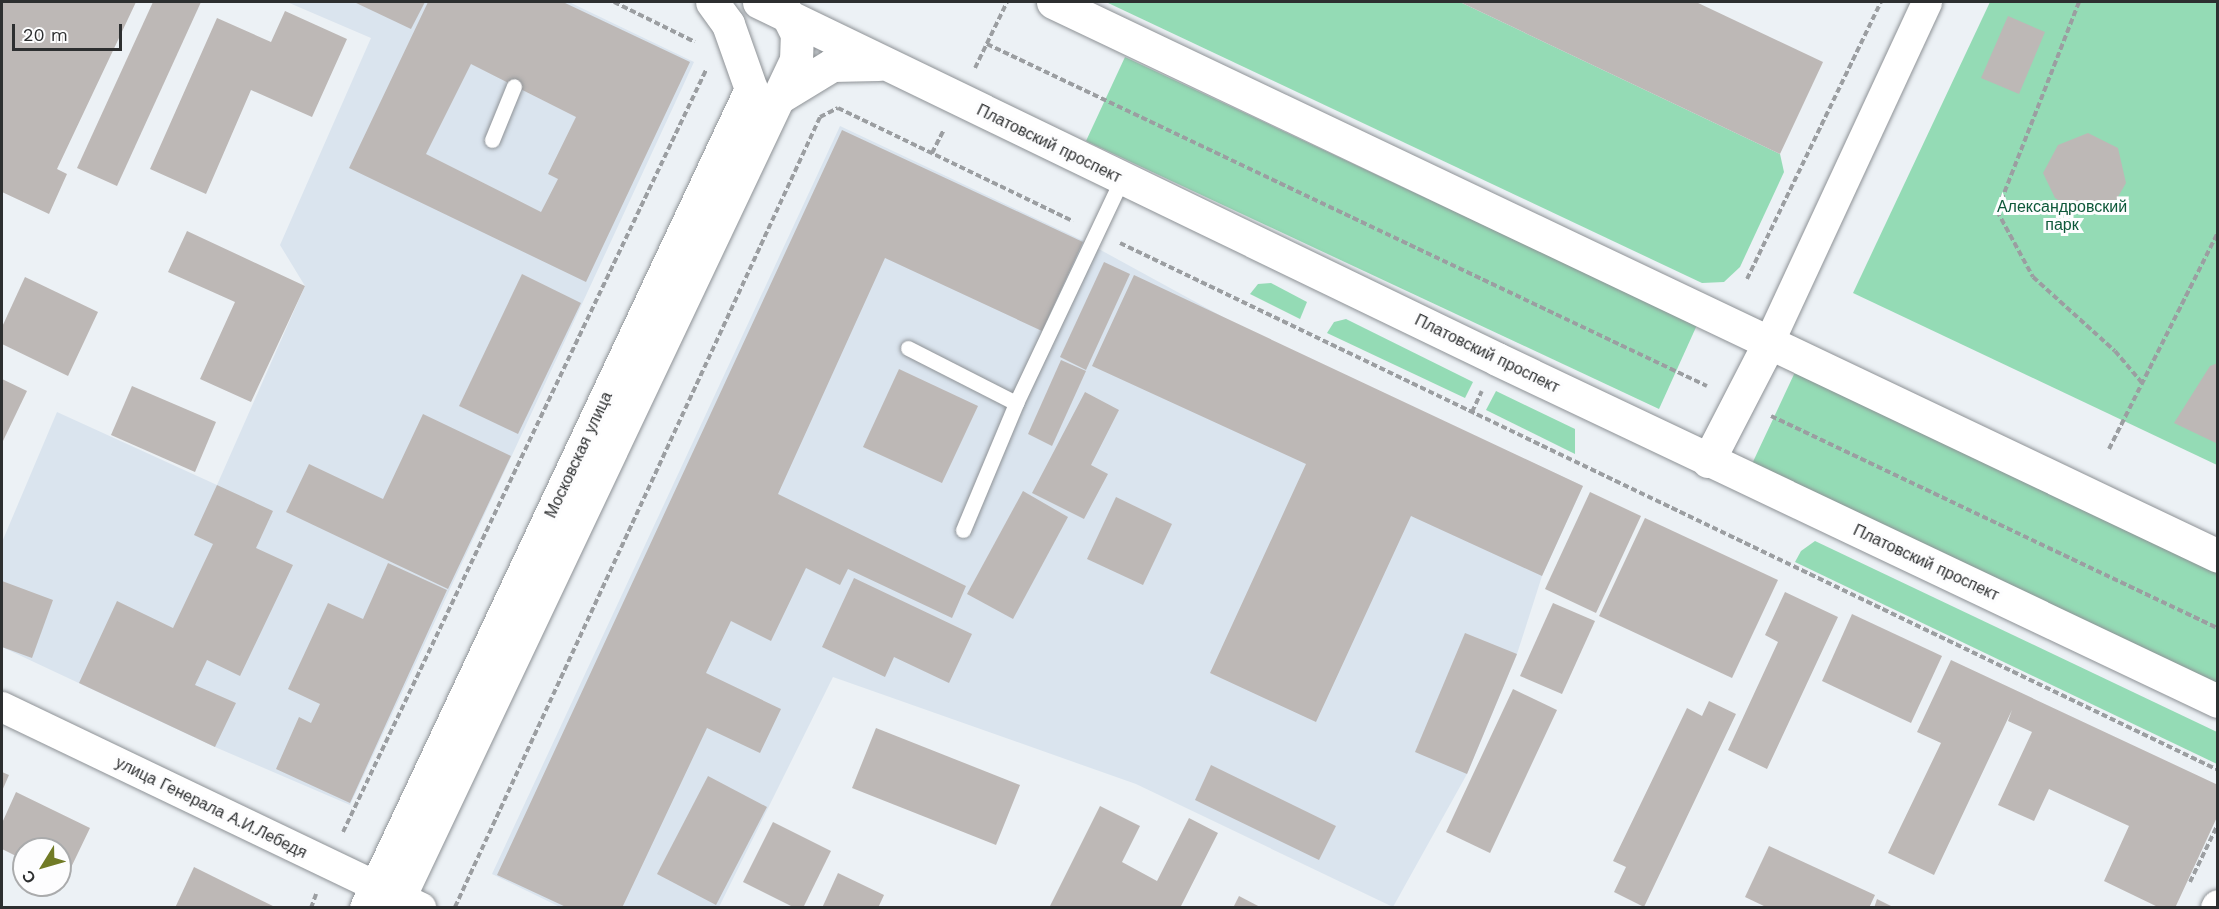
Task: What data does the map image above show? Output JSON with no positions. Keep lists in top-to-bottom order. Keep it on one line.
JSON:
{"streets":{"main road":["Платовский проспект","Московская улица"],"street":["улица Генерала А.И.Лебедя"]},"crossings":[["Платовский проспект","Московская улица"],["Московская улица","улица Генерала А.И.Лебедя"]],"parks":["Александровский парк"],"scale_bar":"20 m","north":"bottom left"}
